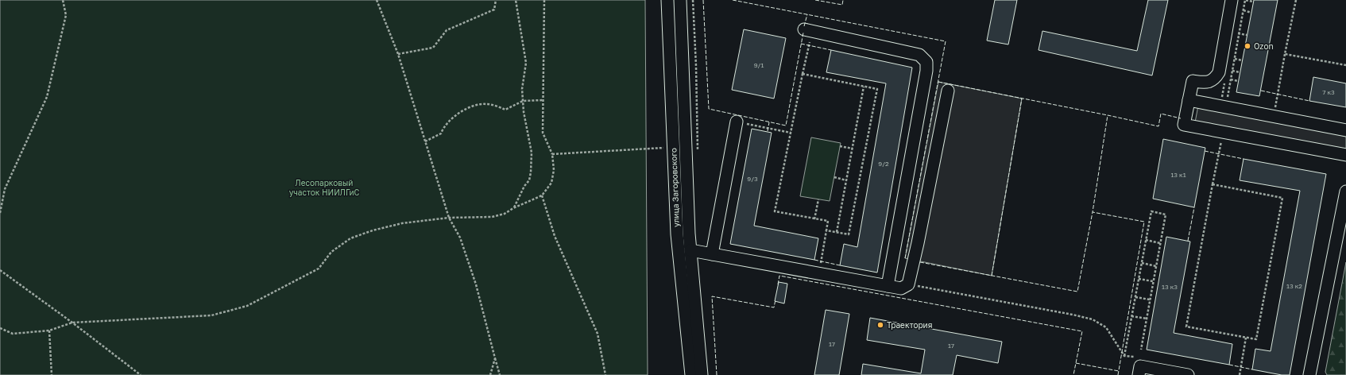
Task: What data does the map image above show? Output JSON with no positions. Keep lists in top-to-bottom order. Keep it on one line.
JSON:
{"streets":{"street":["улица Загоровского"]},"parks":["Лесопарковый участок НИИЛГиС"],"places":["Ozon","Траектория"],"house_numbers":["9/1","7 к3","9/2","13 к1","9/3","13 к2","13 к3","17","17"]}
